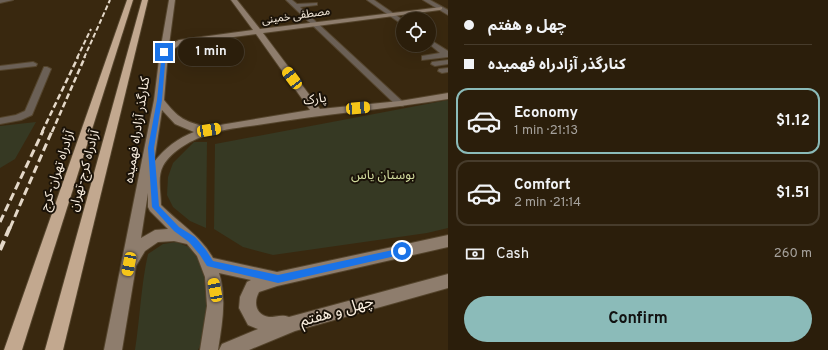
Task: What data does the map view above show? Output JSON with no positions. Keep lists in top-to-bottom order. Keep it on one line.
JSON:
{"streets":{"highway":["آزادراه تهران-کرج","آزادراه کرج-تهران"],"street":["مصطفی خمینی","پارک","کنارگذر آزادراه فهمیده","چهل و هفتم"]},"parks":["بوستان یاس"],"page":{"banner":["چهل و هفتم","کنارگذر آزادراه فهمیده"],"bubble":"1 min","list":[{"name":"Economy","note":"1 min · 21:13","value":"$1.12"},{"name":"Comfort","note":"2 min · 21:14","value":"$1.51"}],"pay":["Cash","260 m"],"buttons":"Confirm"}}
